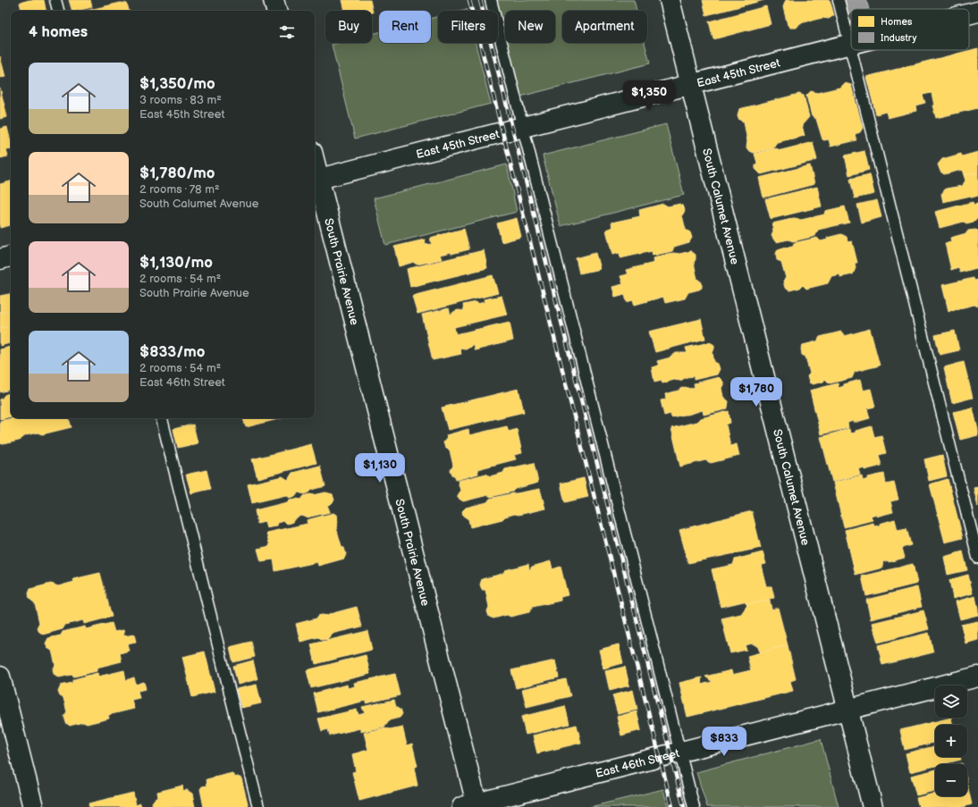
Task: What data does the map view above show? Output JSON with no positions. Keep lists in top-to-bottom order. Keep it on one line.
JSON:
{"streets":{"street":["East 45th Street","South Calumet Avenue","South Prairie Avenue","East 46th Street"]},"crossings":[["East 45th Street","South Calumet Avenue"],["East 45th Street","South Prairie Avenue"],["South Calumet Avenue","East 46th Street"],["South Prairie Avenue","East 46th Street"]],"legend":["Homes","Industry"],"page":{"chip":["Buy","Rent","Filters","New","Apartment"],"heading":"4 homes","list":[{"name":"$1,350/mo","note":"3 rooms · 83 m² · East 45th Street"},{"name":"$1,780/mo","note":"2 rooms · 78 m² · South Calumet Avenue"},{"name":"$1,130/mo","note":"2 rooms · 54 m² · South Prairie Avenue"},{"name":"$833/mo","note":"2 rooms · 54 m² · East 46th Street"}],"price":["$1,350","$1,780","$1,130","$833"],"map_buttons":["+","−"]}}
